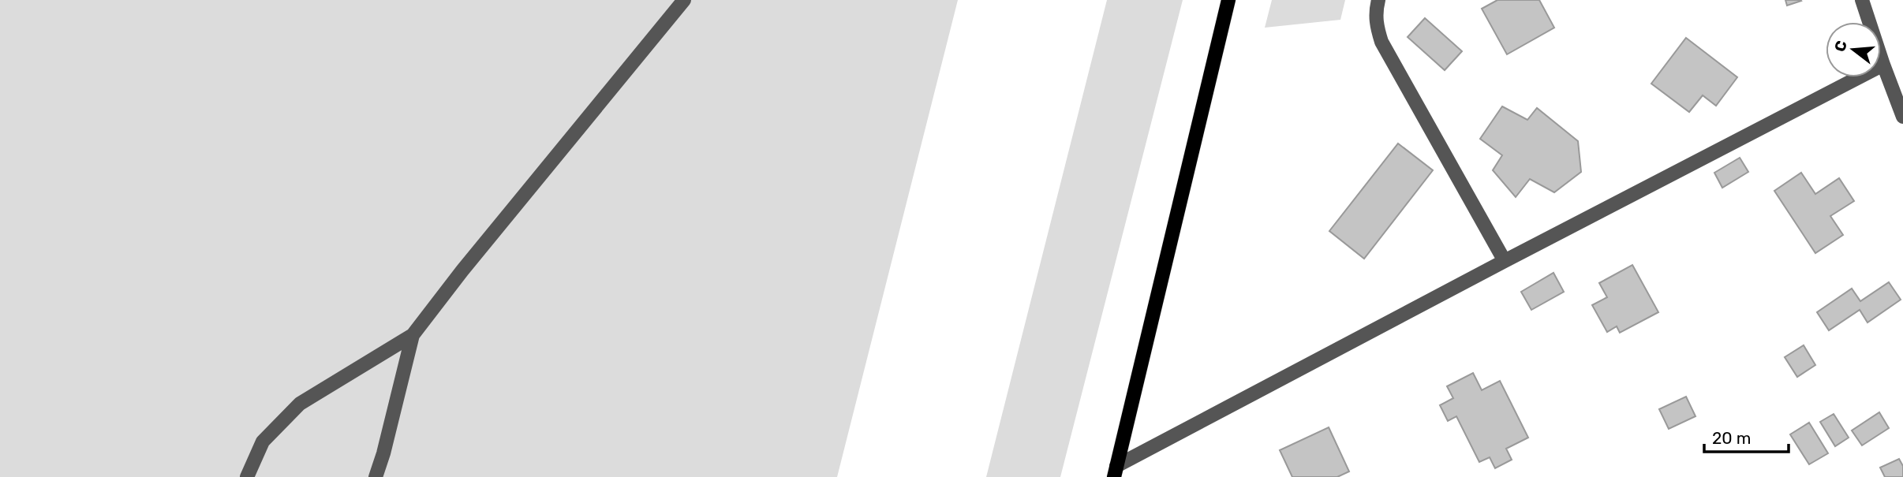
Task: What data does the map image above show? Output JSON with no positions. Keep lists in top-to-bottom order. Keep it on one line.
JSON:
{"scale_bar":"20 m","north":"left"}
